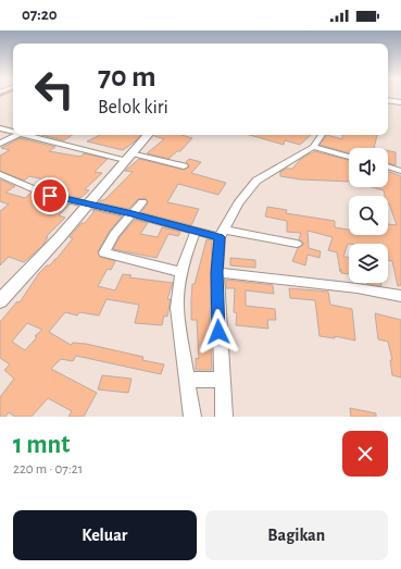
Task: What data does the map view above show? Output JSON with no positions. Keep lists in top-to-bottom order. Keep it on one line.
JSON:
{"page":{"status":"07:20","turn":["70 m","Belok kiri"],"heading":["1 mnt","220 m · 07:21"],"buttons":["Keluar","Bagikan"]}}
